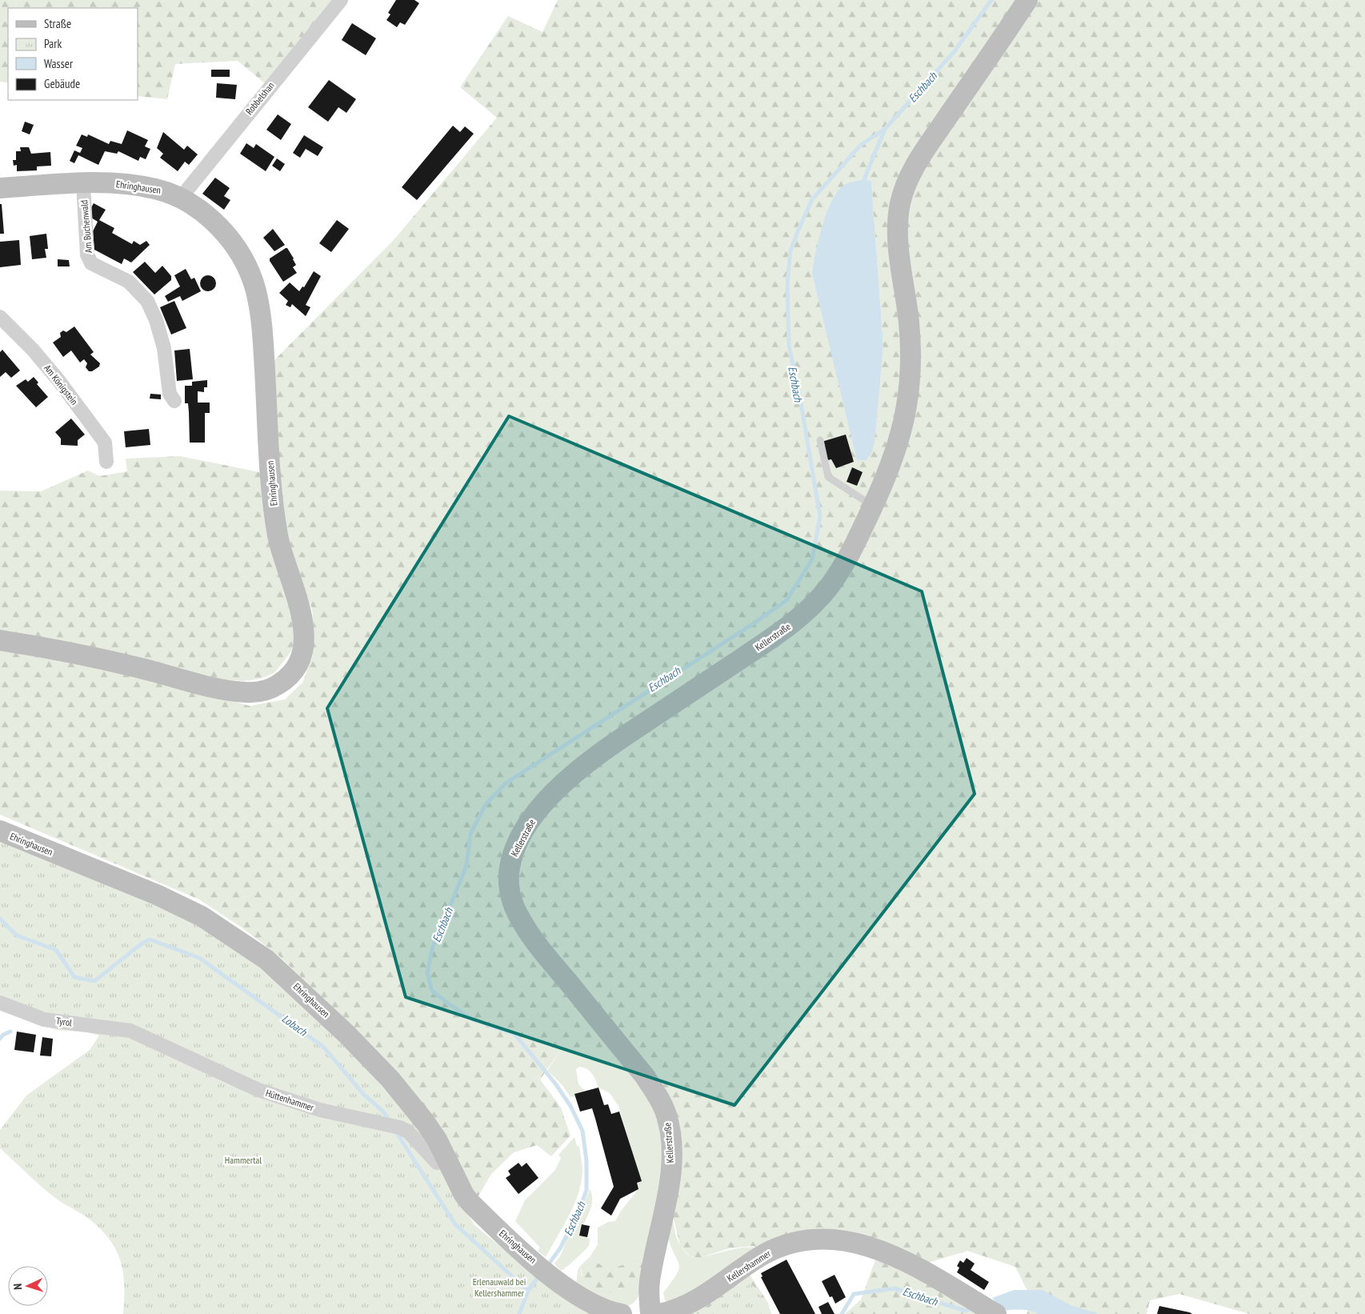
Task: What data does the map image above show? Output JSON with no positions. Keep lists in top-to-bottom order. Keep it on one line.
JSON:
{"streets":{"main road":["Ehringhausen","Kellerstraße","Kellershammer"],"street":["Robbelshan","Am Buchenwald","Am Königstein","Tyrol","Hüttenhammer"]},"crossings":[["Robbelshan","Ehringhausen"],["Ehringhausen","Am Buchenwald"],["Ehringhausen","Hüttenhammer"],["Tyrol","Hüttenhammer"]],"water":["Eschbach","Lobach"],"parks":["Hammertal","Erlenauwald bei Kellershammer"],"legend":["Straße","Park","Wasser","Gebäude"],"north":"left"}
